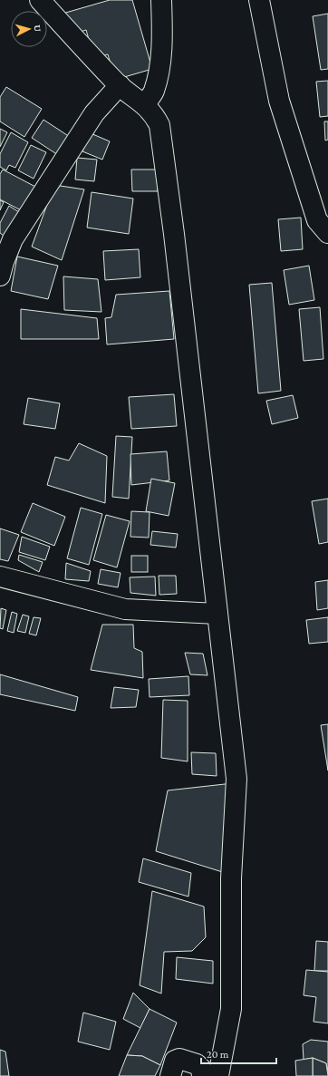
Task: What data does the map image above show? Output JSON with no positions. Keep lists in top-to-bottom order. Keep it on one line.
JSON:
{"scale_bar":"20 m","north":"right"}
